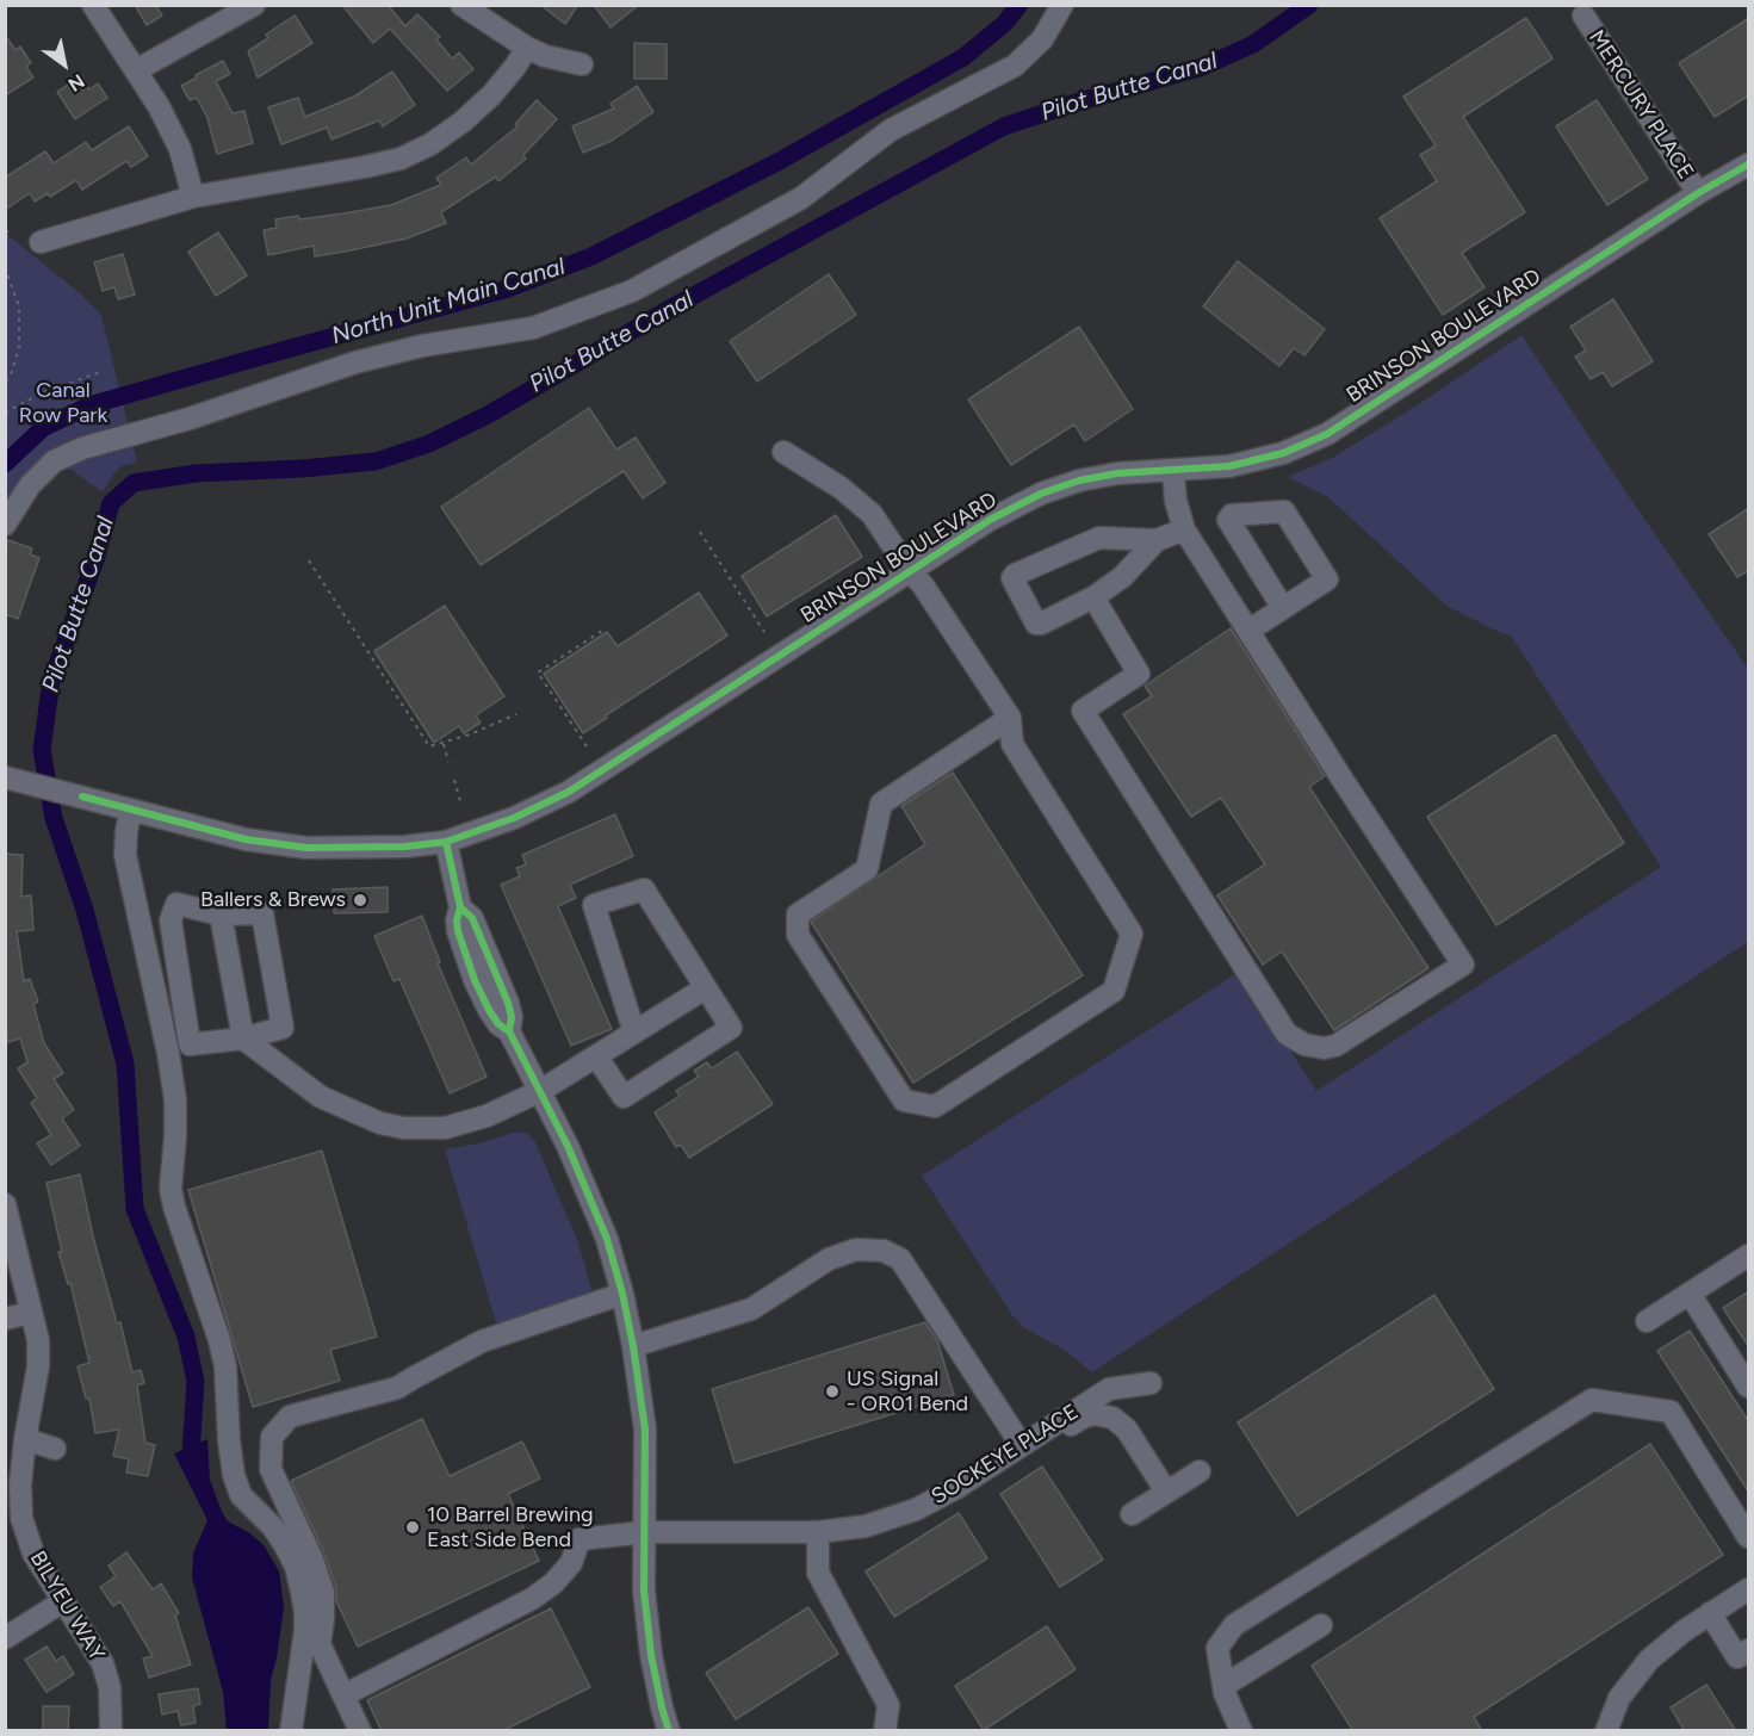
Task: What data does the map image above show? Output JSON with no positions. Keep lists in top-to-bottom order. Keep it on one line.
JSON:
{"streets":{"street":["MERCURY PLACE","BRINSON BOULEVARD","SOCKEYE PLACE","BILYEU WAY"]},"crossings":[["MERCURY PLACE","BRINSON BOULEVARD"]],"water":["Pilot Butte Canal","North Unit Main Canal"],"parks":["Canal Row Park"],"places":["Ballers & Brews","US Signal - OR01 Bend","10 Barrel Brewing East Side Bend"],"north":"bottom right"}
